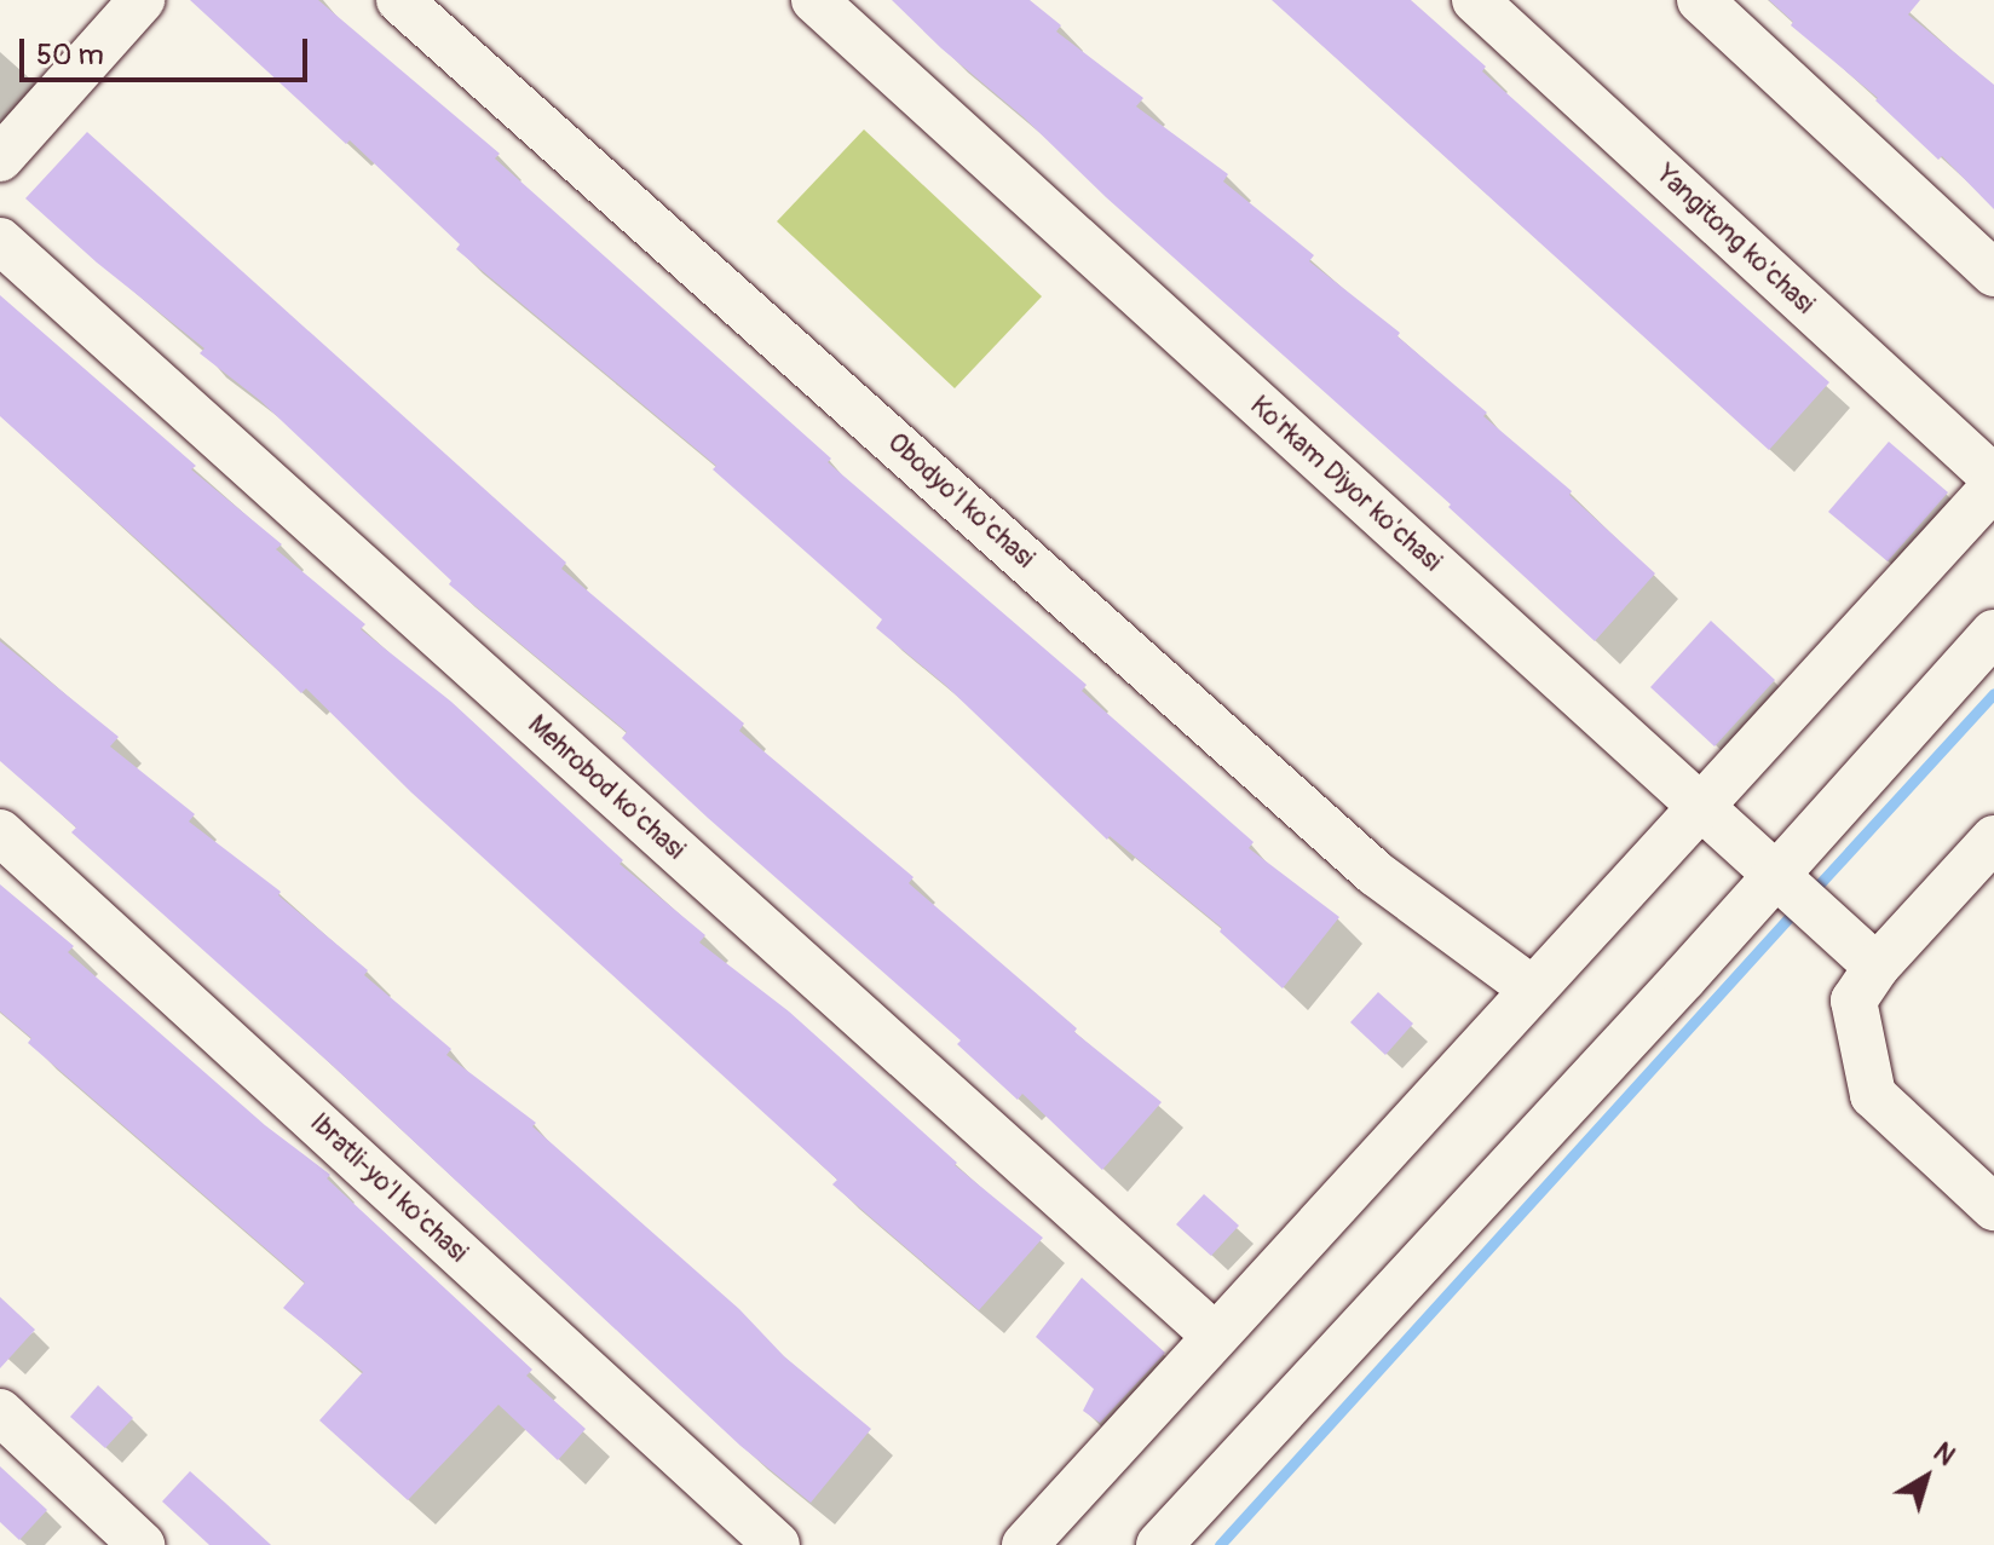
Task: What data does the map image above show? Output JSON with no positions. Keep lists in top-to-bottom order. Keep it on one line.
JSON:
{"streets":{"street":["Yangitong ko'chasi","Ko'rkam Diyor ko'chasi","Obodyo'l ko'chasi","Mehrobod ko'chasi","Ibratli-yo'l ko'chasi"]},"scale_bar":"50 m","north":"top right"}
